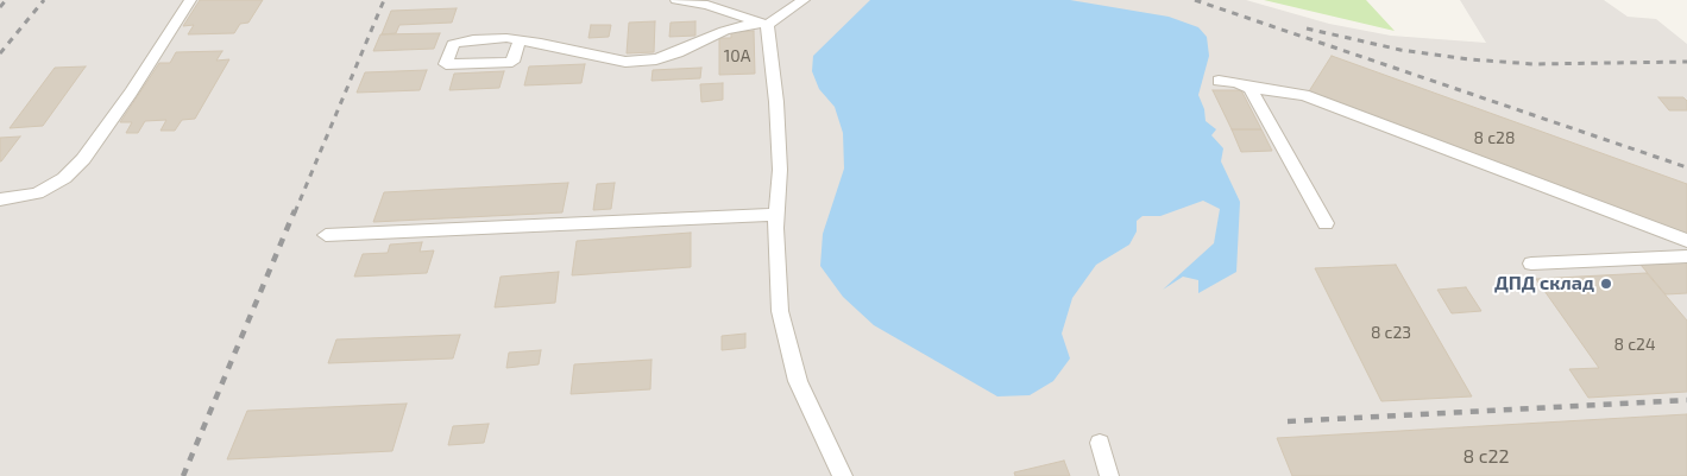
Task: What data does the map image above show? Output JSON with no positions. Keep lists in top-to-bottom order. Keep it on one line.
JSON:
{"places":["ДПД склад"],"house_numbers":["10А","8 с28","8 с23","8 с24","8 с22"]}
